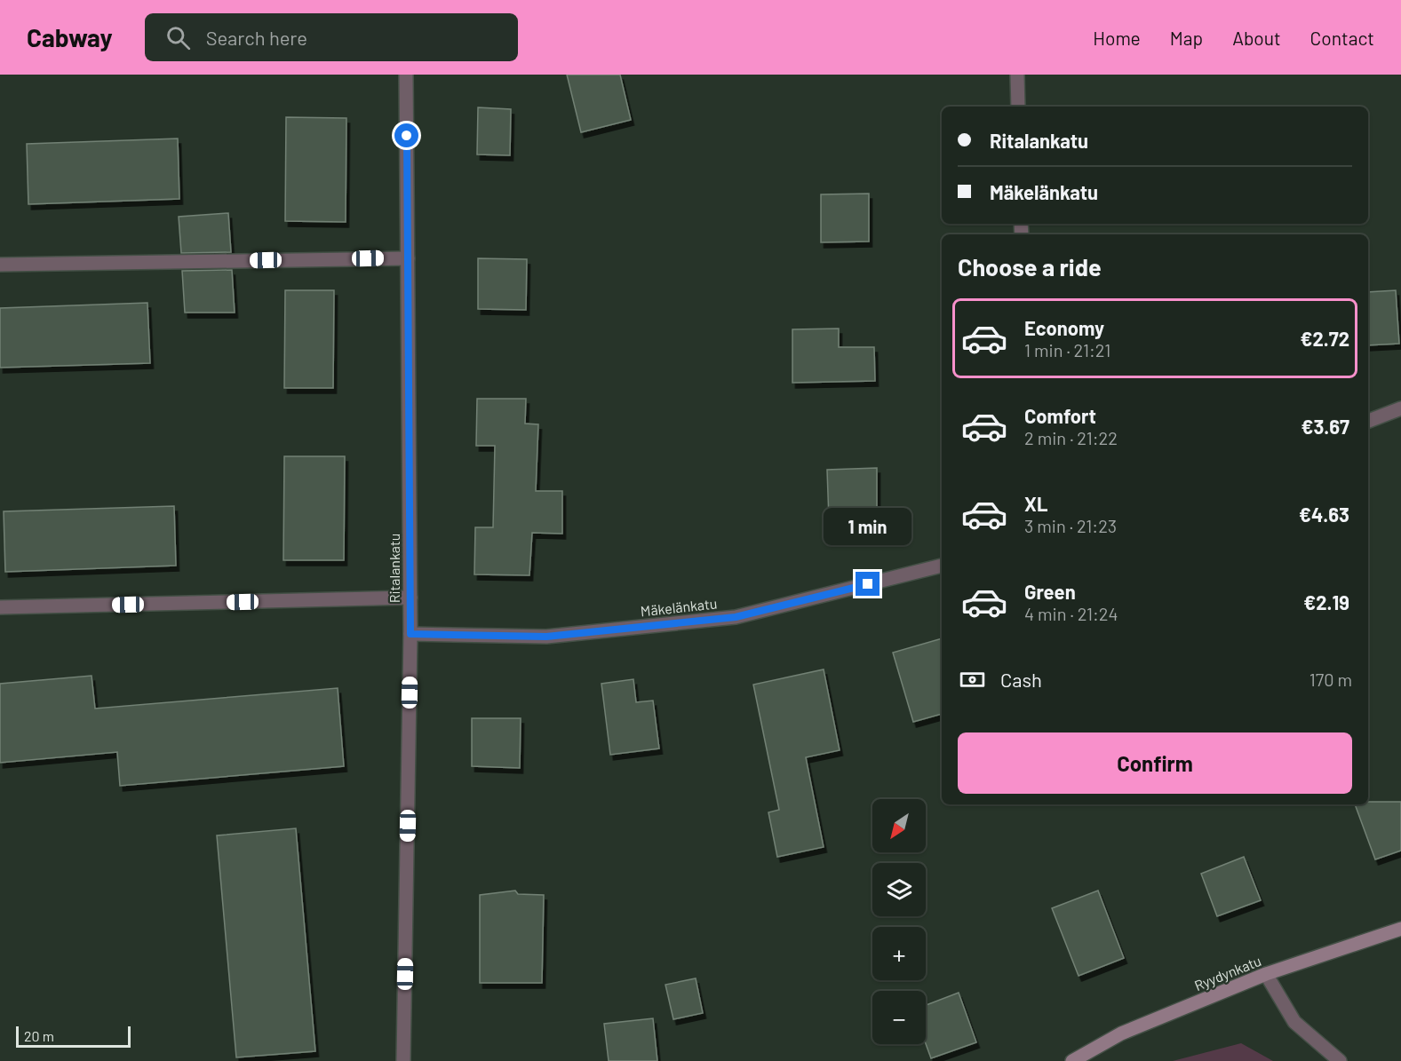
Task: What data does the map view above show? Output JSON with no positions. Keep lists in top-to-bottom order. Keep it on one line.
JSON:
{"streets":{"street":["Ritalankatu","Mäkelänkatu","Ryydynkatu"]},"crossings":[["Ritalankatu","Mäkelänkatu"]],"scale_bar":"20 m","north":"bottom left","page":{"header":"Cabway","search":"Search here","nav":["Home","Map","About","Contact"],"banner":["Ritalankatu","Mäkelänkatu"],"heading":"Choose a ride","list":[{"name":"Economy","note":"1 min · 21:21","value":"€2.72"},{"name":"Comfort","note":"2 min · 21:22","value":"€3.67"},{"name":"XL","note":"3 min · 21:23","value":"€4.63"},{"name":"Green","note":"4 min · 21:24","value":"€2.19"}],"bubble":"1 min","pay":["Cash","170 m"],"buttons":"Confirm","map_buttons":["+","−"],"scale":"20 m"}}
